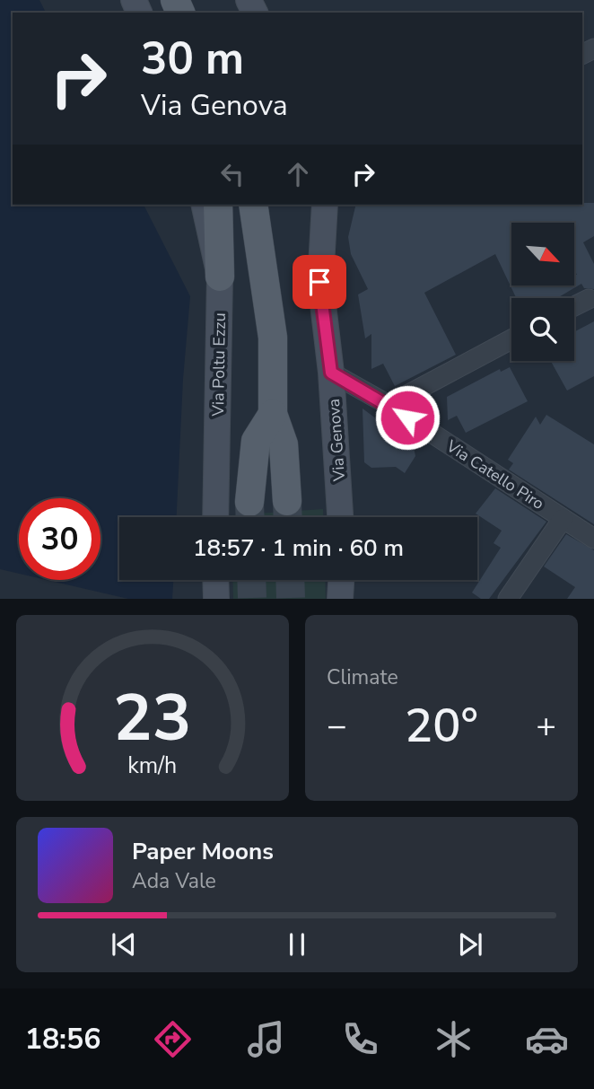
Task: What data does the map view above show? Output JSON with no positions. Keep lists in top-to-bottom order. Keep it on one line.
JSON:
{"streets":{"street":["Via Poltu Ezzu","Via Genova","Via Catello Piro"]},"crossings":[["Via Genova","Via Catello Piro"]],"north":"bottom right","page":{"turn":["30 m","Via Genova"],"limit":"30","trip":"18:57 · 1 min · 60 m","tile":"Climate","heat":["−","20°","+"],"song":["Paper Moons","Ada Vale"],"tabs":"18:56","gauge":["23","km/h"]}}
